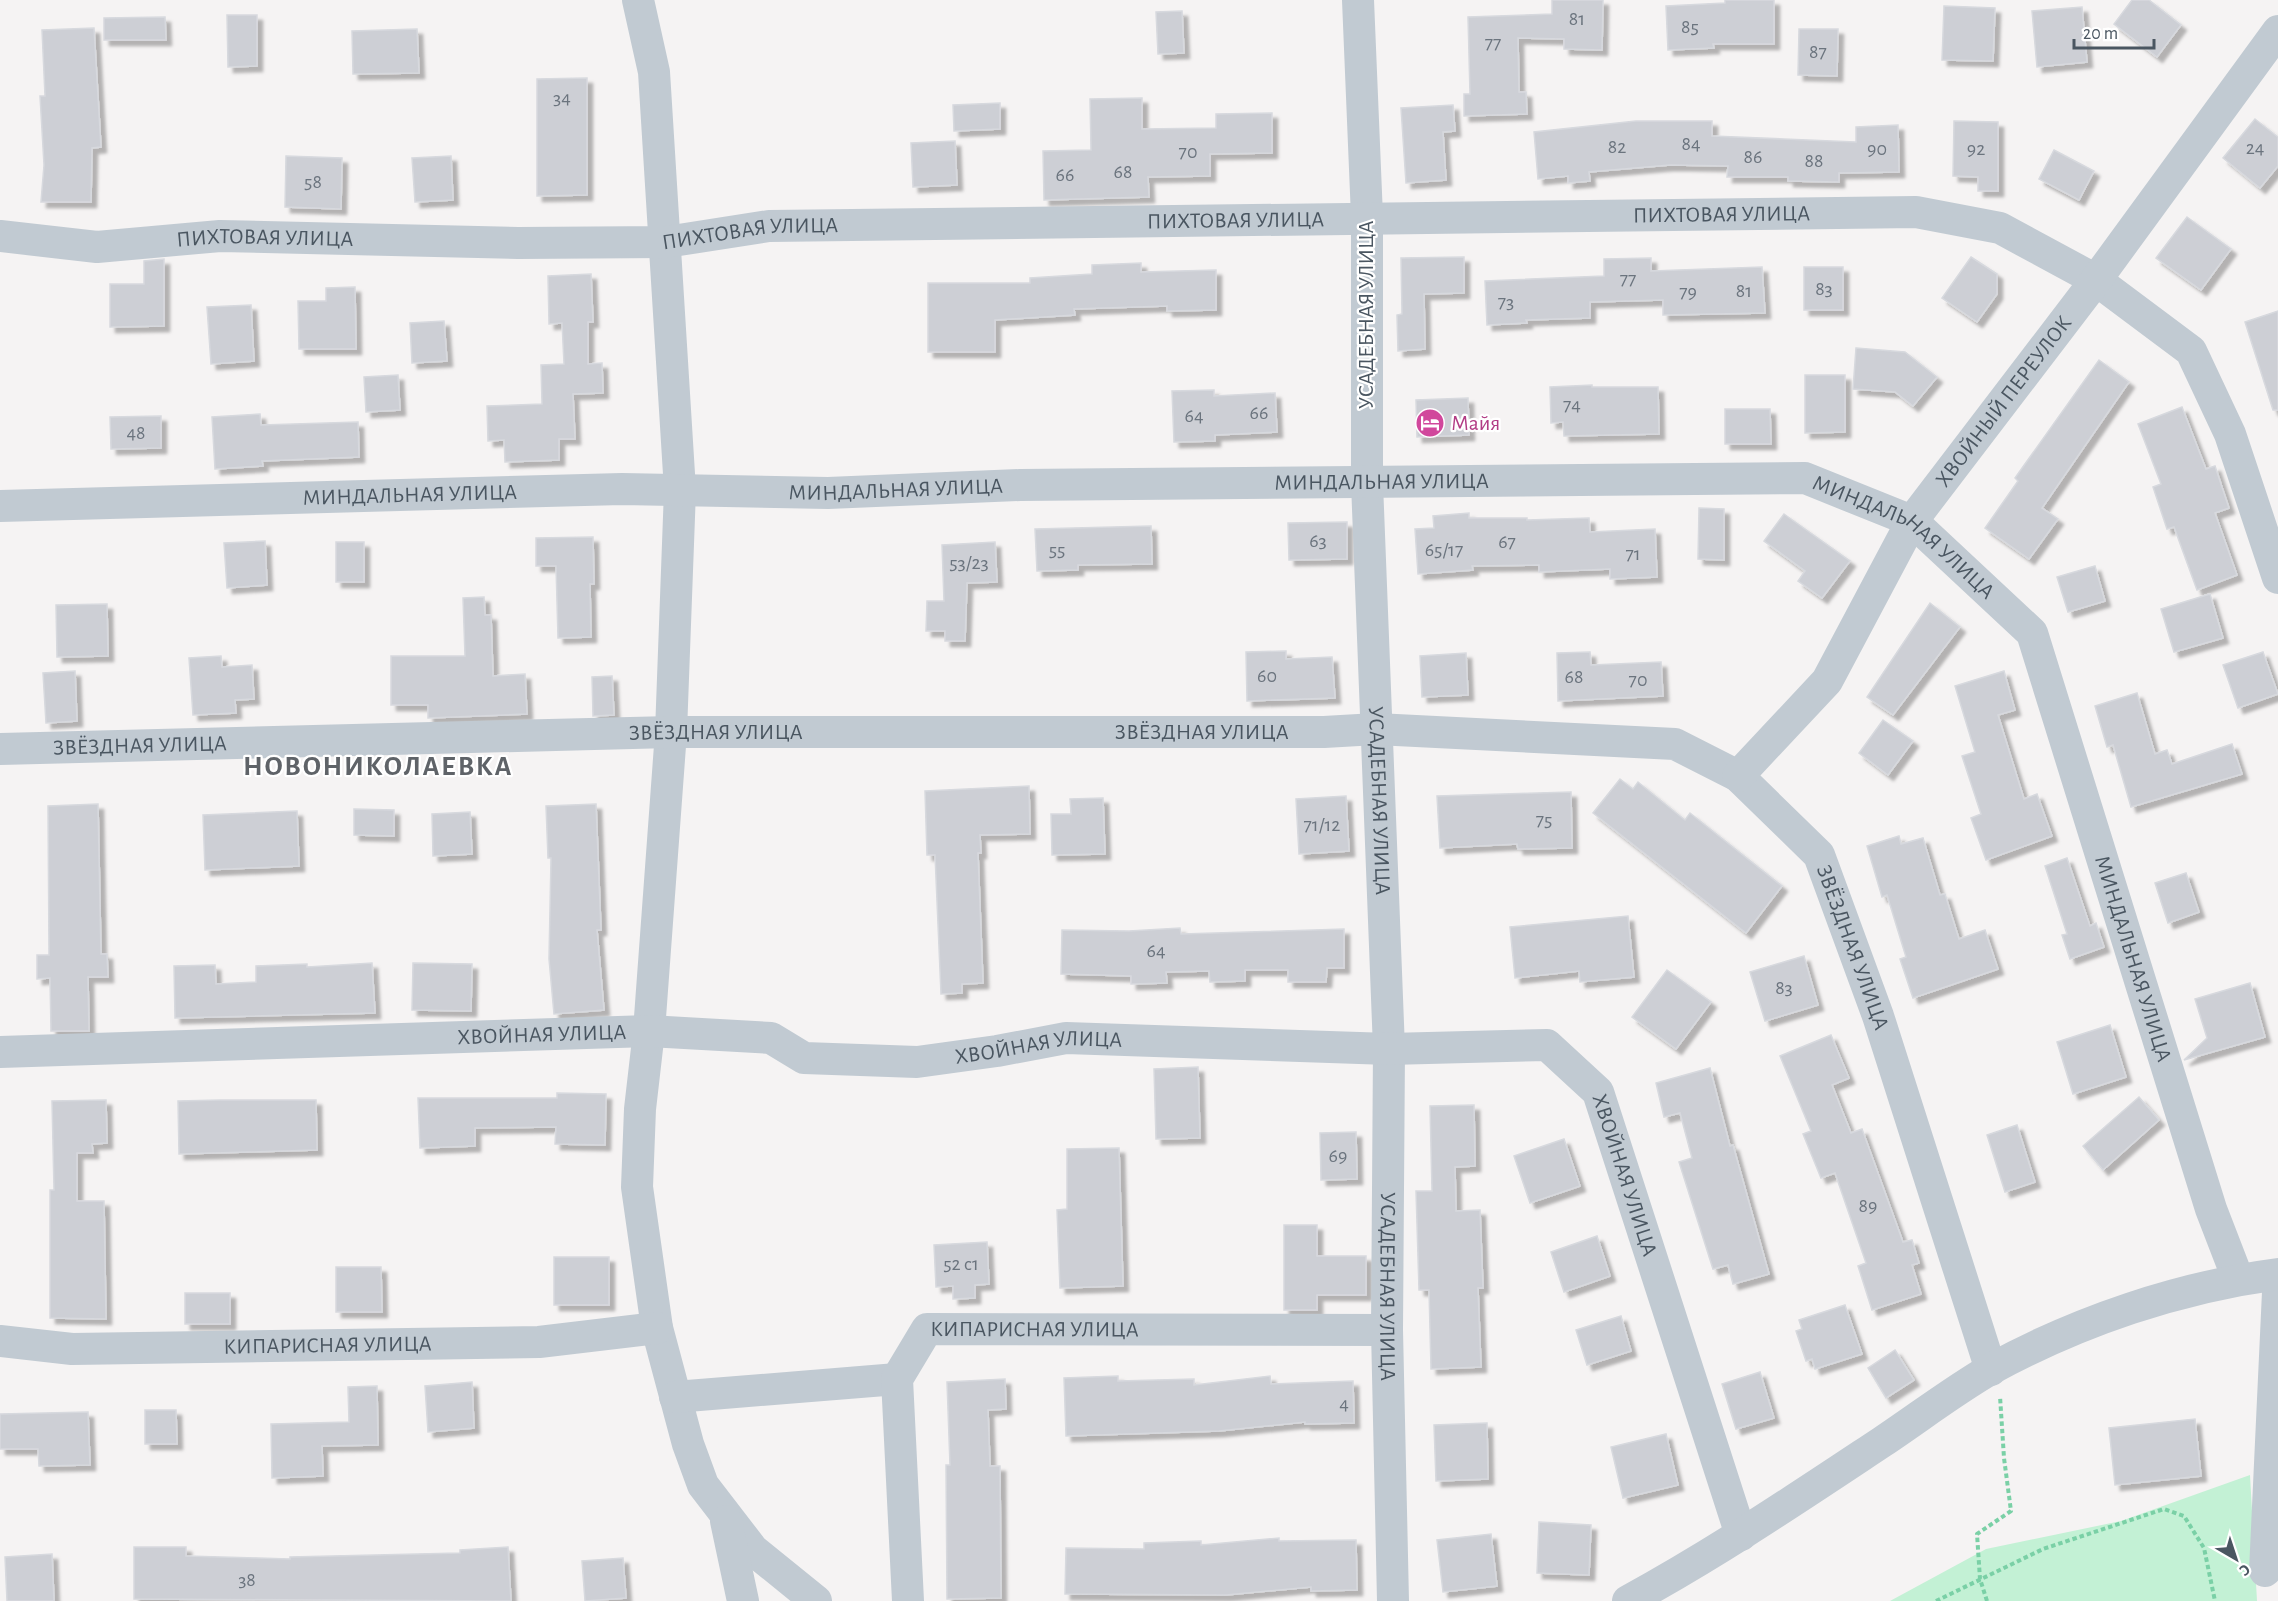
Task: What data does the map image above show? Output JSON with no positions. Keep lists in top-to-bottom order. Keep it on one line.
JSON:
{"streets":{"street":["ПИХТОВАЯ УЛИЦА","УСАДЕБНАЯ УЛИЦА","ХВОЙНЫЙ ПЕРЕУЛОК","МИНДАЛЬНАЯ УЛИЦА","ЗВЁЗДНАЯ УЛИЦА","ХВОЙНАЯ УЛИЦА","КИПАРИСНАЯ УЛИЦА"]},"crossings":[["ПИХТОВАЯ УЛИЦА","УСАДЕБНАЯ УЛИЦА"],["ПИХТОВАЯ УЛИЦА","ХВОЙНЫЙ ПЕРЕУЛОК"],["УСАДЕБНАЯ УЛИЦА","МИНДАЛЬНАЯ УЛИЦА"],["УСАДЕБНАЯ УЛИЦА","ЗВЁЗДНАЯ УЛИЦА"],["УСАДЕБНАЯ УЛИЦА","ХВОЙНАЯ УЛИЦА"],["УСАДЕБНАЯ УЛИЦА","КИПАРИСНАЯ УЛИЦА"],["ХВОЙНЫЙ ПЕРЕУЛОК","МИНДАЛЬНАЯ УЛИЦА"],["ХВОЙНЫЙ ПЕРЕУЛОК","ЗВЁЗДНАЯ УЛИЦА"]],"districts":["НОВОНИКОЛАЕВКА"],"places":{"hotel":["Майя"]},"house_numbers":["81","85","77","87","34","84","82","24","90","92","70","86","88","68","66","58","77","83","81","79","73","74","66","64","48","63","67","55","65/17","71","53/23","60","68","70","75","71/12","64","83","69","89","52 с1","4","38"],"scale_bar":"20 m","north":"bottom right"}
